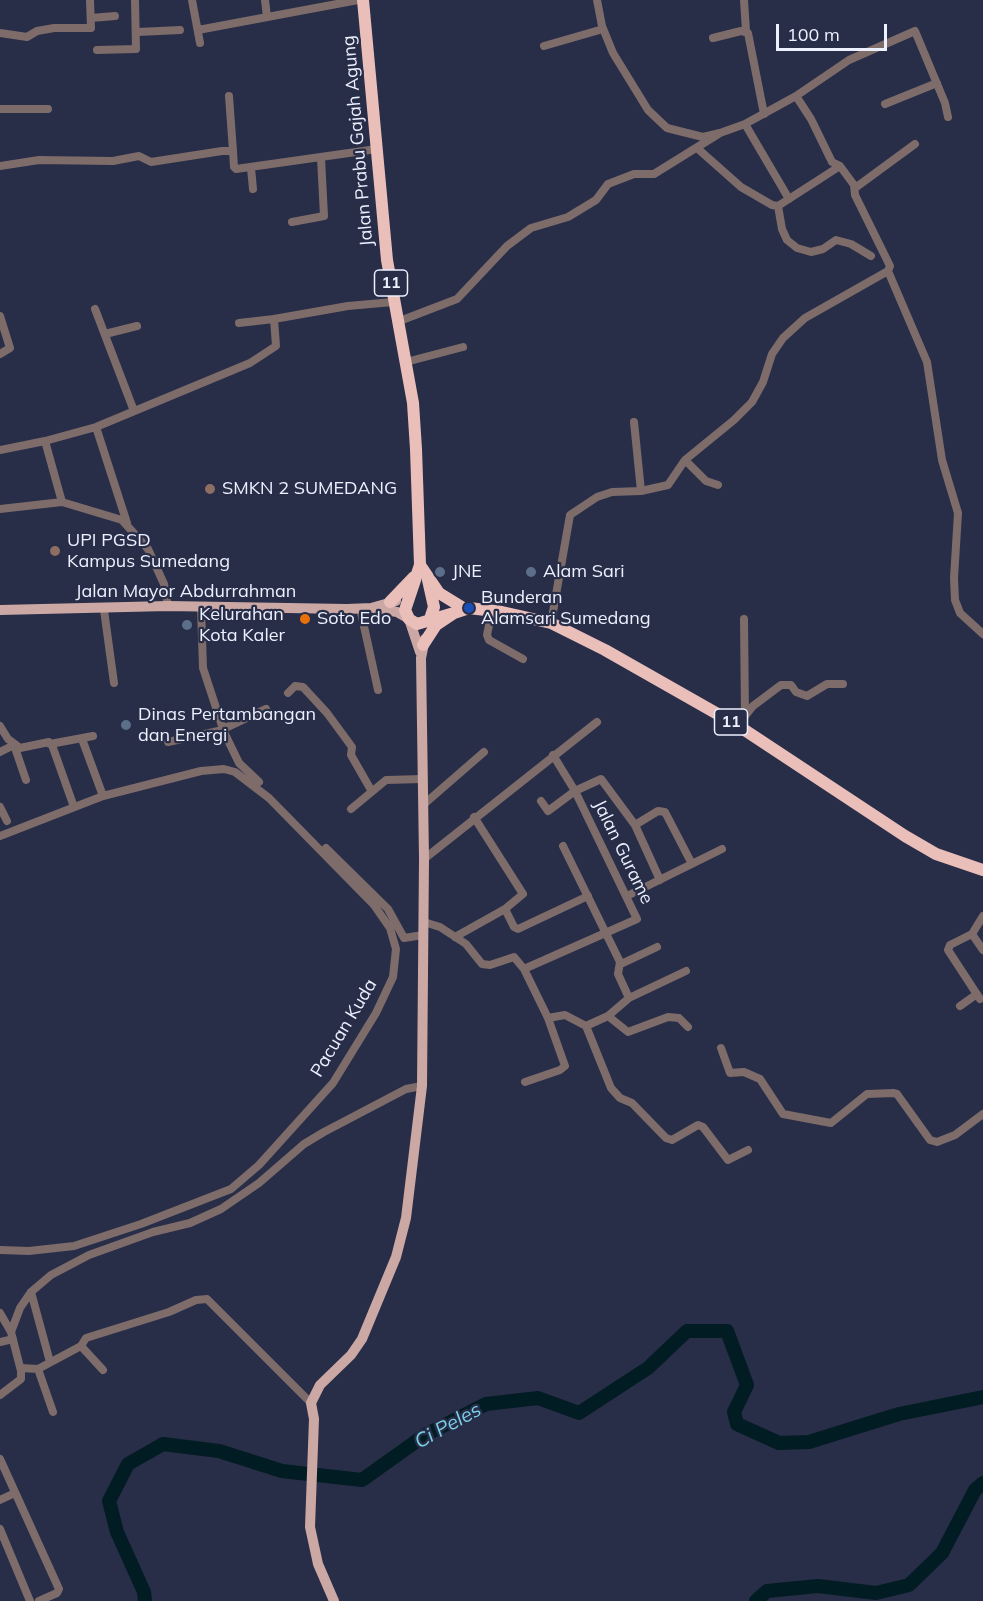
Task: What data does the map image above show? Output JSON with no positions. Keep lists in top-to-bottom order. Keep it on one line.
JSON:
{"streets":{"highway":["Jalan Prabu Gajah Agung","11"],"main road":["Jalan Mayor Abdurrahman"],"street":["Jalan Gurame","Pacuan Kuda"]},"crossings":[["Jalan Prabu Gajah Agung","11"],["11","Jalan Mayor Abdurrahman"]],"water":["Ci Peles"],"places":["SMKN 2 SUMEDANG","UPI PGSD Kampus Sumedang","JNE","Alam Sari","Bunderan Alamsari Sumedang","Soto Edo","Kelurahan Kota Kaler","Dinas Pertambangan dan Energi"],"scale_bar":"100 m"}
